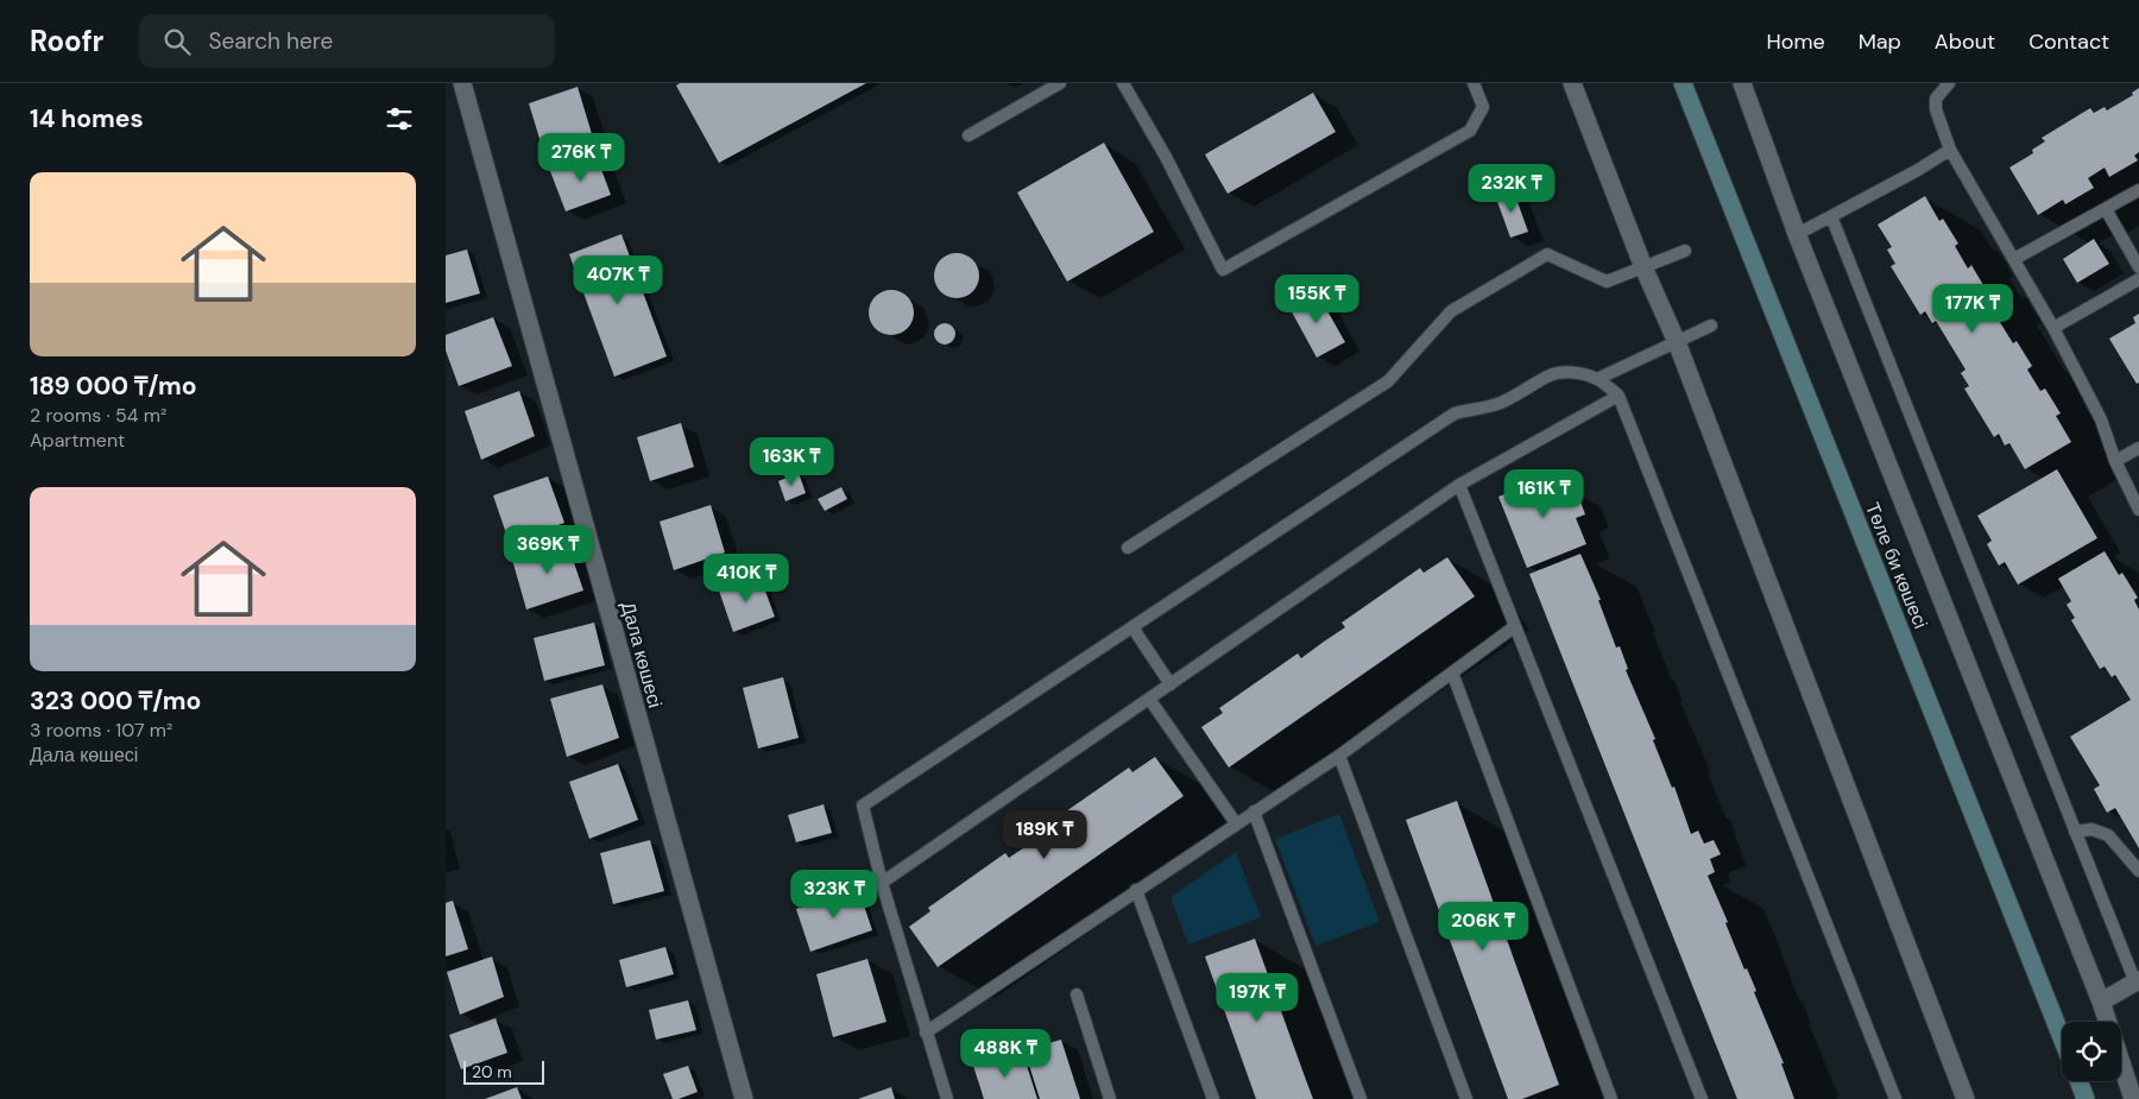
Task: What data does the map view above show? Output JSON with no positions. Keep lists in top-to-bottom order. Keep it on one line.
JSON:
{"streets":{"main road":["Төле би көшесі"],"street":["Дала көшесі"]},"scale_bar":"20 m","page":{"header":"Roofr","search":"Search here","nav":["Home","Map","About","Contact"],"heading":"14 homes","price":["276K ₸","232K ₸","407K ₸","155K ₸","177K ₸","163K ₸","161K ₸","369K ₸","410K ₸","189K ₸","323K ₸","206K ₸","197K ₸","488K ₸"],"list":[{"name":"189 000 ₸/mo","note":"2 rooms · 54 m² · Apartment"},{"name":"323 000 ₸/mo","note":"3 rooms · 107 m² · Дала көшесі"}],"scale":"20 m"}}
